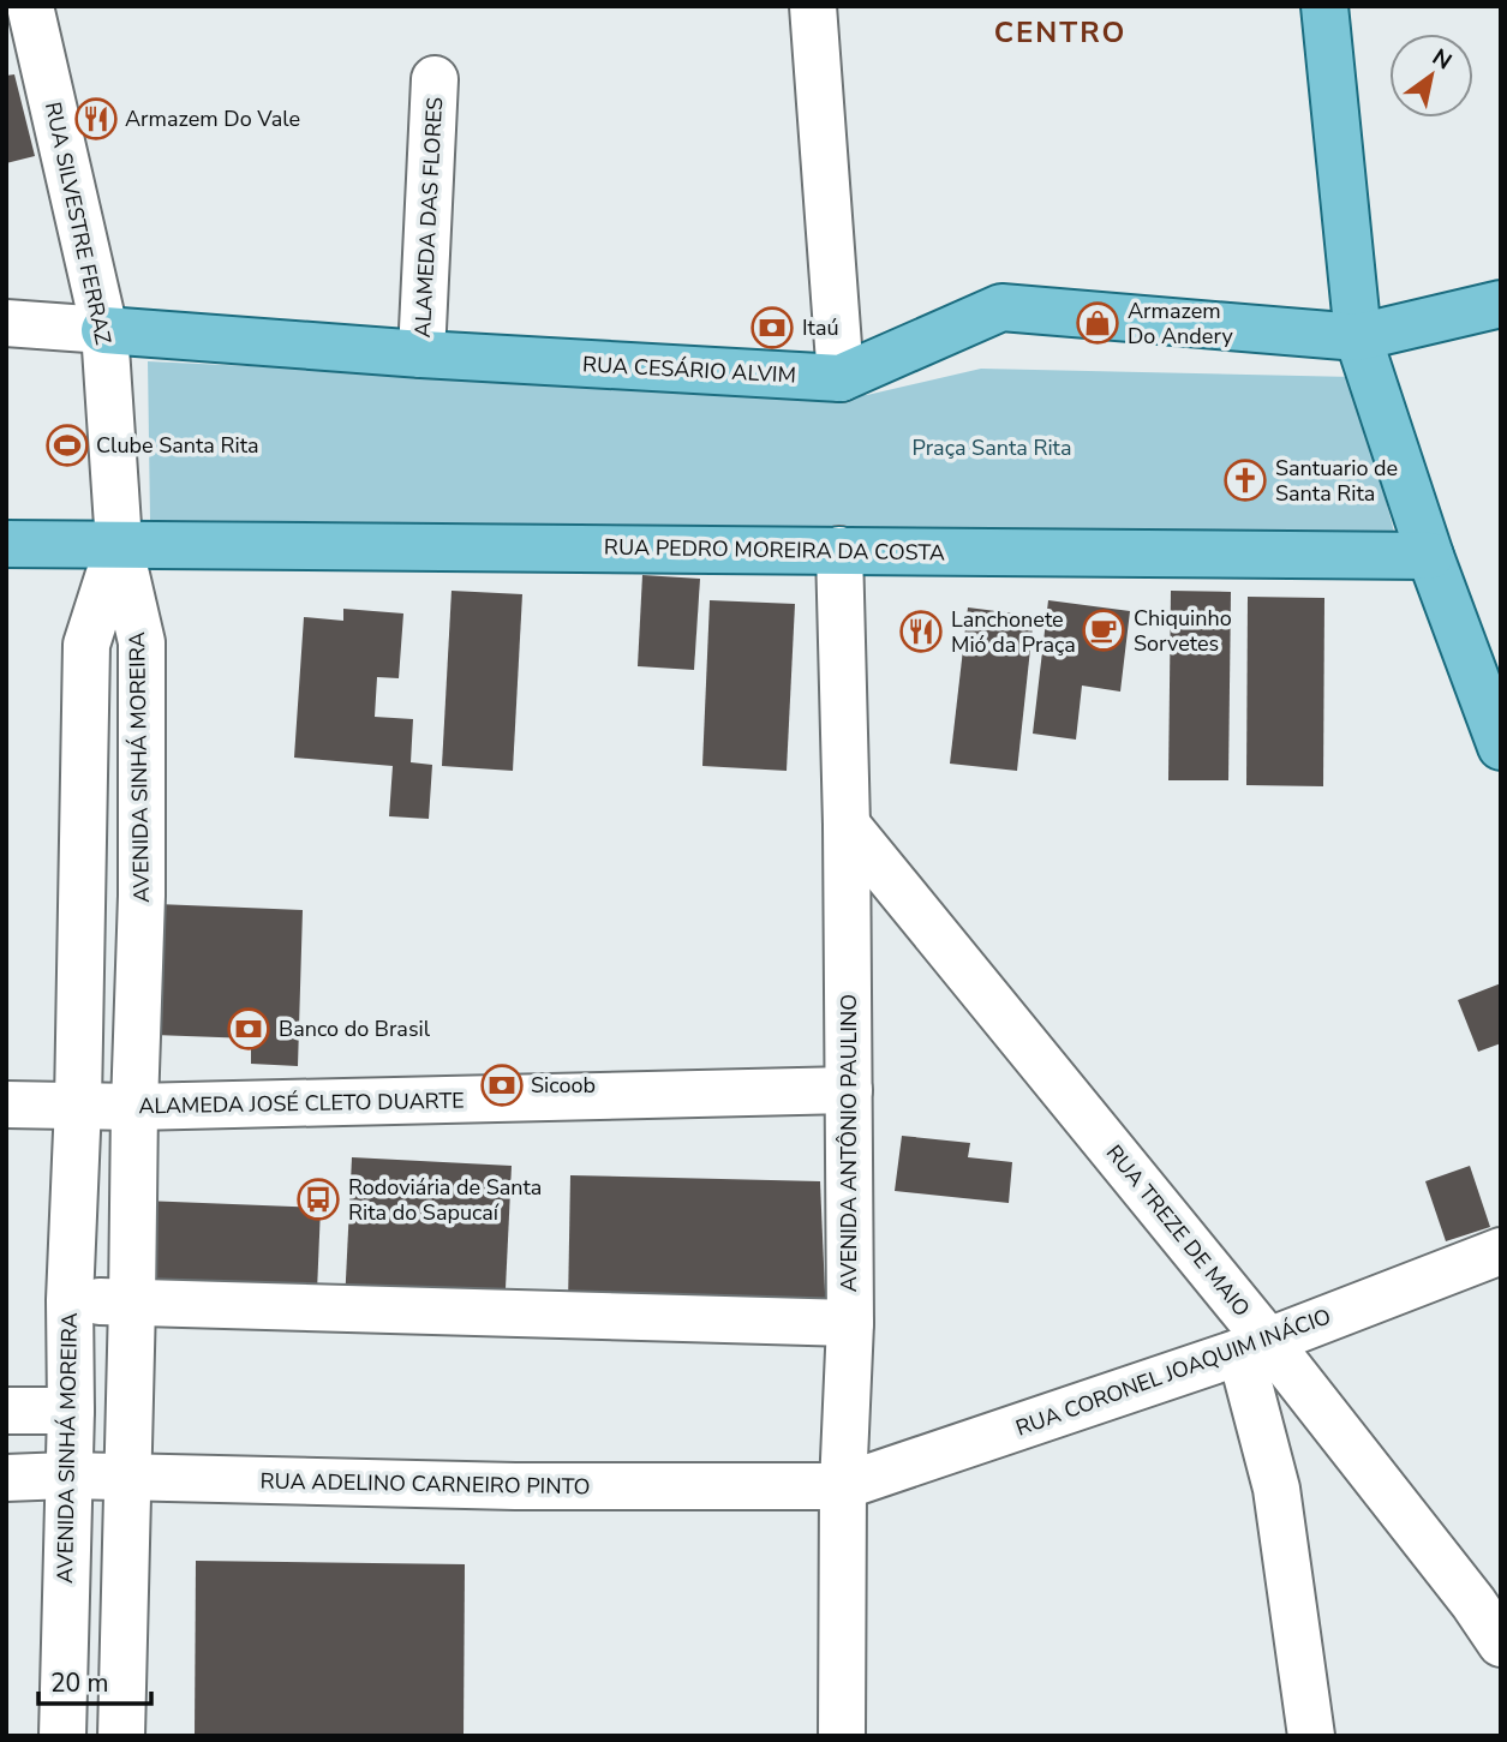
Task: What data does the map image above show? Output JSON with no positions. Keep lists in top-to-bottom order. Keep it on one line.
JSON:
{"streets":{"main road":["RUA CESÁRIO ALVIM","RUA PEDRO MOREIRA DA COSTA"],"street":["ALAMEDA DAS FLORES","RUA SILVESTRE FERRAZ","AVENIDA SINHÁ MOREIRA","ALAMEDA JOSÉ CLETO DUARTE","AVENIDA ANTÔNIO PAULINO","RUA TREZE DE MAIO","RUA CORONEL JOAQUIM INÁCIO","RUA ADELINO CARNEIRO PINTO"]},"crossings":[["ALAMEDA DAS FLORES","RUA CESÁRIO ALVIM"],["RUA SILVESTRE FERRAZ","RUA CESÁRIO ALVIM"],["RUA SILVESTRE FERRAZ","RUA PEDRO MOREIRA DA COSTA"],["RUA SILVESTRE FERRAZ","AVENIDA SINHÁ MOREIRA"],["RUA PEDRO MOREIRA DA COSTA","AVENIDA SINHÁ MOREIRA"],["RUA PEDRO MOREIRA DA COSTA","AVENIDA ANTÔNIO PAULINO"],["AVENIDA SINHÁ MOREIRA","ALAMEDA JOSÉ CLETO DUARTE"],["AVENIDA SINHÁ MOREIRA","RUA ADELINO CARNEIRO PINTO"],["ALAMEDA JOSÉ CLETO DUARTE","AVENIDA ANTÔNIO PAULINO"],["AVENIDA ANTÔNIO PAULINO","RUA TREZE DE MAIO"],["AVENIDA ANTÔNIO PAULINO","RUA CORONEL JOAQUIM INÁCIO"],["AVENIDA ANTÔNIO PAULINO","RUA ADELINO CARNEIRO PINTO"],["RUA TREZE DE MAIO","RUA CORONEL JOAQUIM INÁCIO"],["RUA CORONEL JOAQUIM INÁCIO","RUA ADELINO CARNEIRO PINTO"]],"districts":["CENTRO"],"parks":["Praça Santa Rita"],"places":{"restaurant":["Armazem Do Vale","Lanchonete Mió da Praça"],"shop":["Armazem Do Andery"],"bank":["Itaú","Banco do Brasil","Sicoob"],"sports":["Clube Santa Rita"],"church":["Santuario de Santa Rita"],"cafe":["Chiquinho Sorvetes"],"bus stop":["Rodoviária de Santa Rita do Sapucaí"]},"scale_bar":"20 m","north":"top right"}
